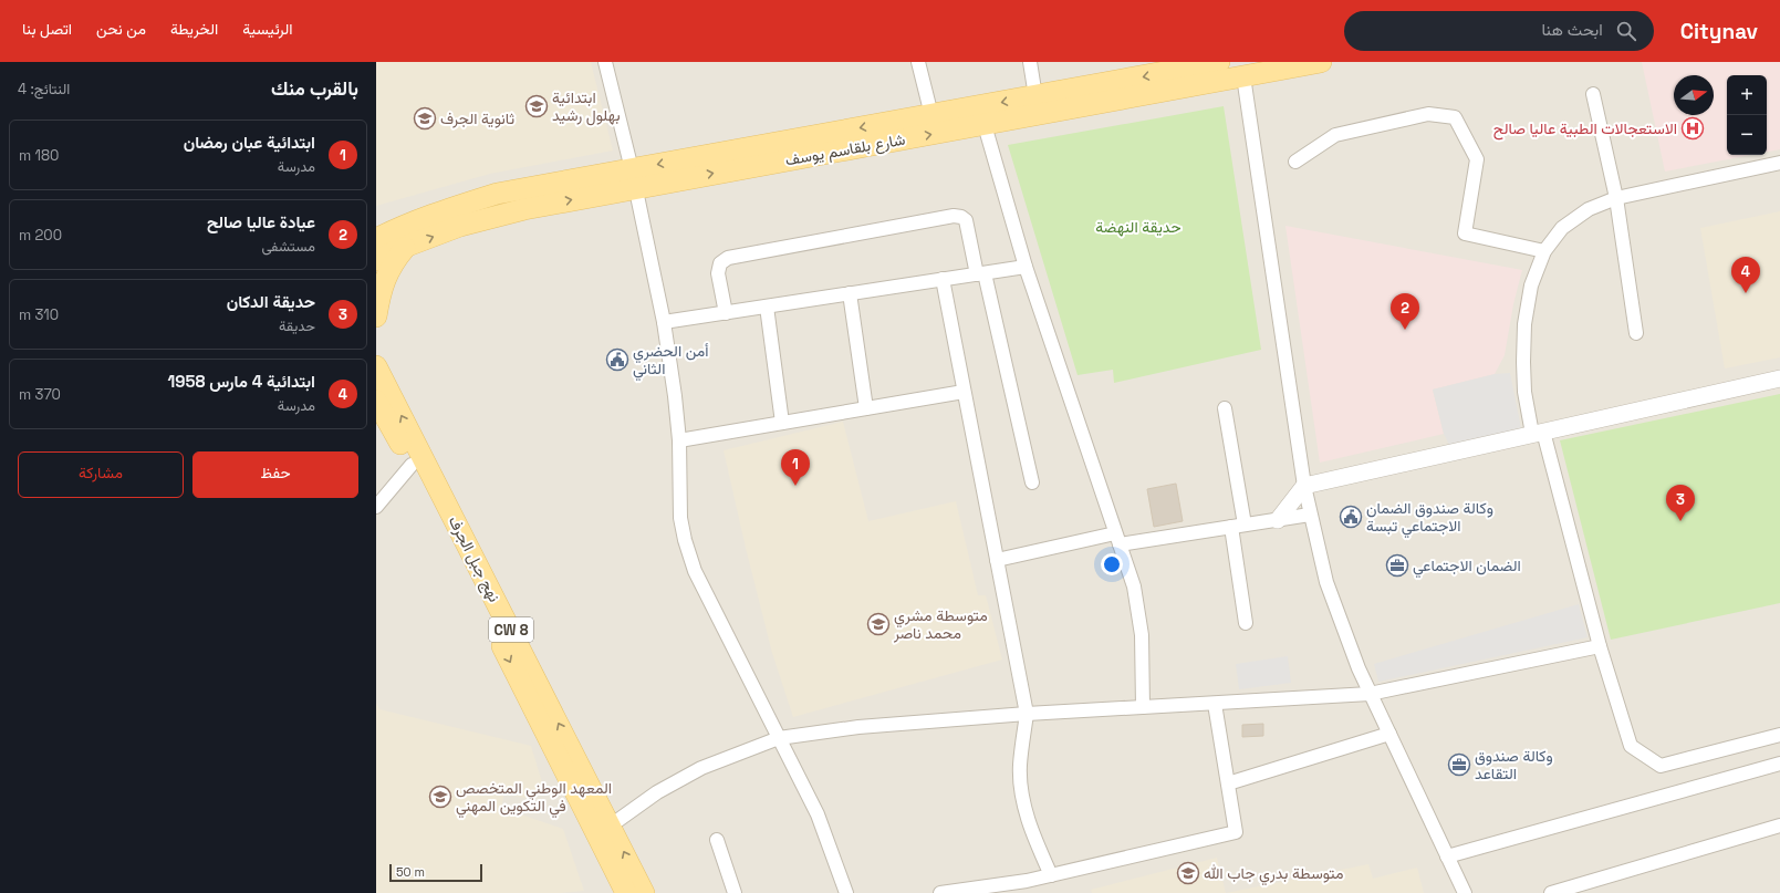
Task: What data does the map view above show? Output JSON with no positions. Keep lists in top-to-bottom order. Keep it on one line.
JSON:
{"streets":{"main road":["شارع بلقاسم يوسف","نهج جبل الجرف","CW 8"]},"parks":["حديقة النهضة"],"places":{"school or university":["ابتدائية بهلول رشيد","ثانوية الجرف","متوسطة مشري محمد ناصر","المعهد الوطني المتخصص في التكوين المهني","متوسطة بدري جاب الله"],"hospital":["الاستعجالات الطبية عاليا صالح"],"public building":["أمن الحضري الثاني","وكالة صندوق الضمان الاجتماعي تبسة"],"office":["الضمان الاجتماعي","وكالة صندوق التقاعد"]},"scale_bar":"50 m","north":"right","page":{"header":"Citynav","search":"ابحث هنا","nav":["الرئيسية","الخريطة","من نحن","اتصل بنا"],"heading":["بالقرب منك","النتائج: 4"],"map_buttons":["+","−"],"list":[{"mark":"1","name":"ابتدائية عبان رمضان","note":"مدرسة","value":"180 m"},{"mark":"2","name":"عيادة عاليا صالح","note":"مستشفى","value":"200 m"},{"mark":"3","name":"حديقة الدكان","note":"حديقة","value":"310 m"},{"mark":"4","name":"ابتدائية 4 مارس 1958","note":"مدرسة","value":"370 m"}],"pins":["4","2","1","3"],"buttons":["حفظ","مشاركة"],"scale":"50 m"}}
